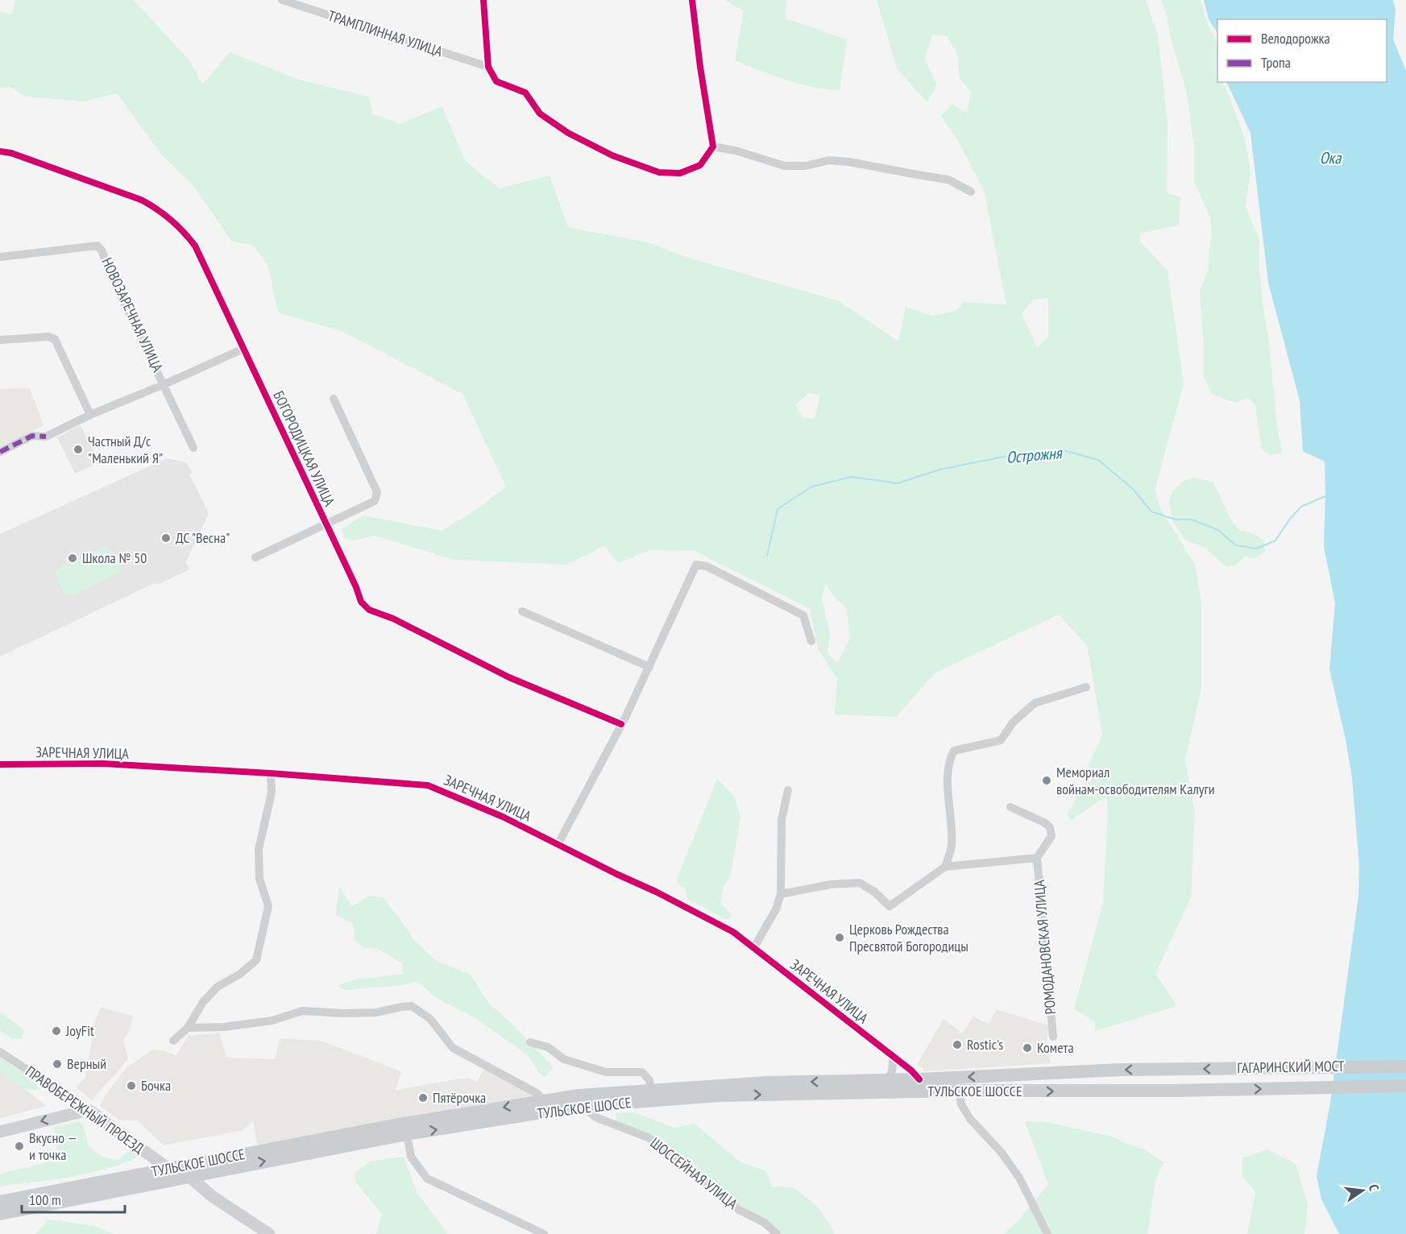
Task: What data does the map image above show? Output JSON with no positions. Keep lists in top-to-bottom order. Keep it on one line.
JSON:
{"streets":{"main road":["ГАГАРИНСКИЙ МОСТ","ТУЛЬСКОЕ ШОССЕ"],"street":["ТРАМПЛИННАЯ УЛИЦА","НОВОЗАРЕЧНАЯ УЛИЦА","БОГОРОДИЦКАЯ УЛИЦА","ЗАРЕЧНАЯ УЛИЦА","РОМОДАНОВСКАЯ УЛИЦА","ПРАВОБЕРЕЖНЫЙ ПРОЕЗД","ШОССЕЙНАЯ УЛИЦА"]},"crossings":[["ЗАРЕЧНАЯ УЛИЦА","ТУЛЬСКОЕ ШОССЕ"],["ГАГАРИНСКИЙ МОСТ","ТУЛЬСКОЕ ШОССЕ"],["ТУЛЬСКОЕ ШОССЕ","ПРАВОБЕРЕЖНЫЙ ПРОЕЗД"],["ТУЛЬСКОЕ ШОССЕ","ШОССЕЙНАЯ УЛИЦА"]],"water":["Ока","Острожня"],"places":["Частный Д/с \"Маленький Я\"","ДС \"Весна\"","Школа № 50","Мемориал войнам-освободителям Калуги","Церковь Рождества Пресвятой Богородицы","JoyFit","Rostic's","Комета","Верный","Бочка","Пятёрочка","Вкусно — и точка"],"legend":["Велодорожка","Тропа"],"scale_bar":"100 m","north":"right"}
